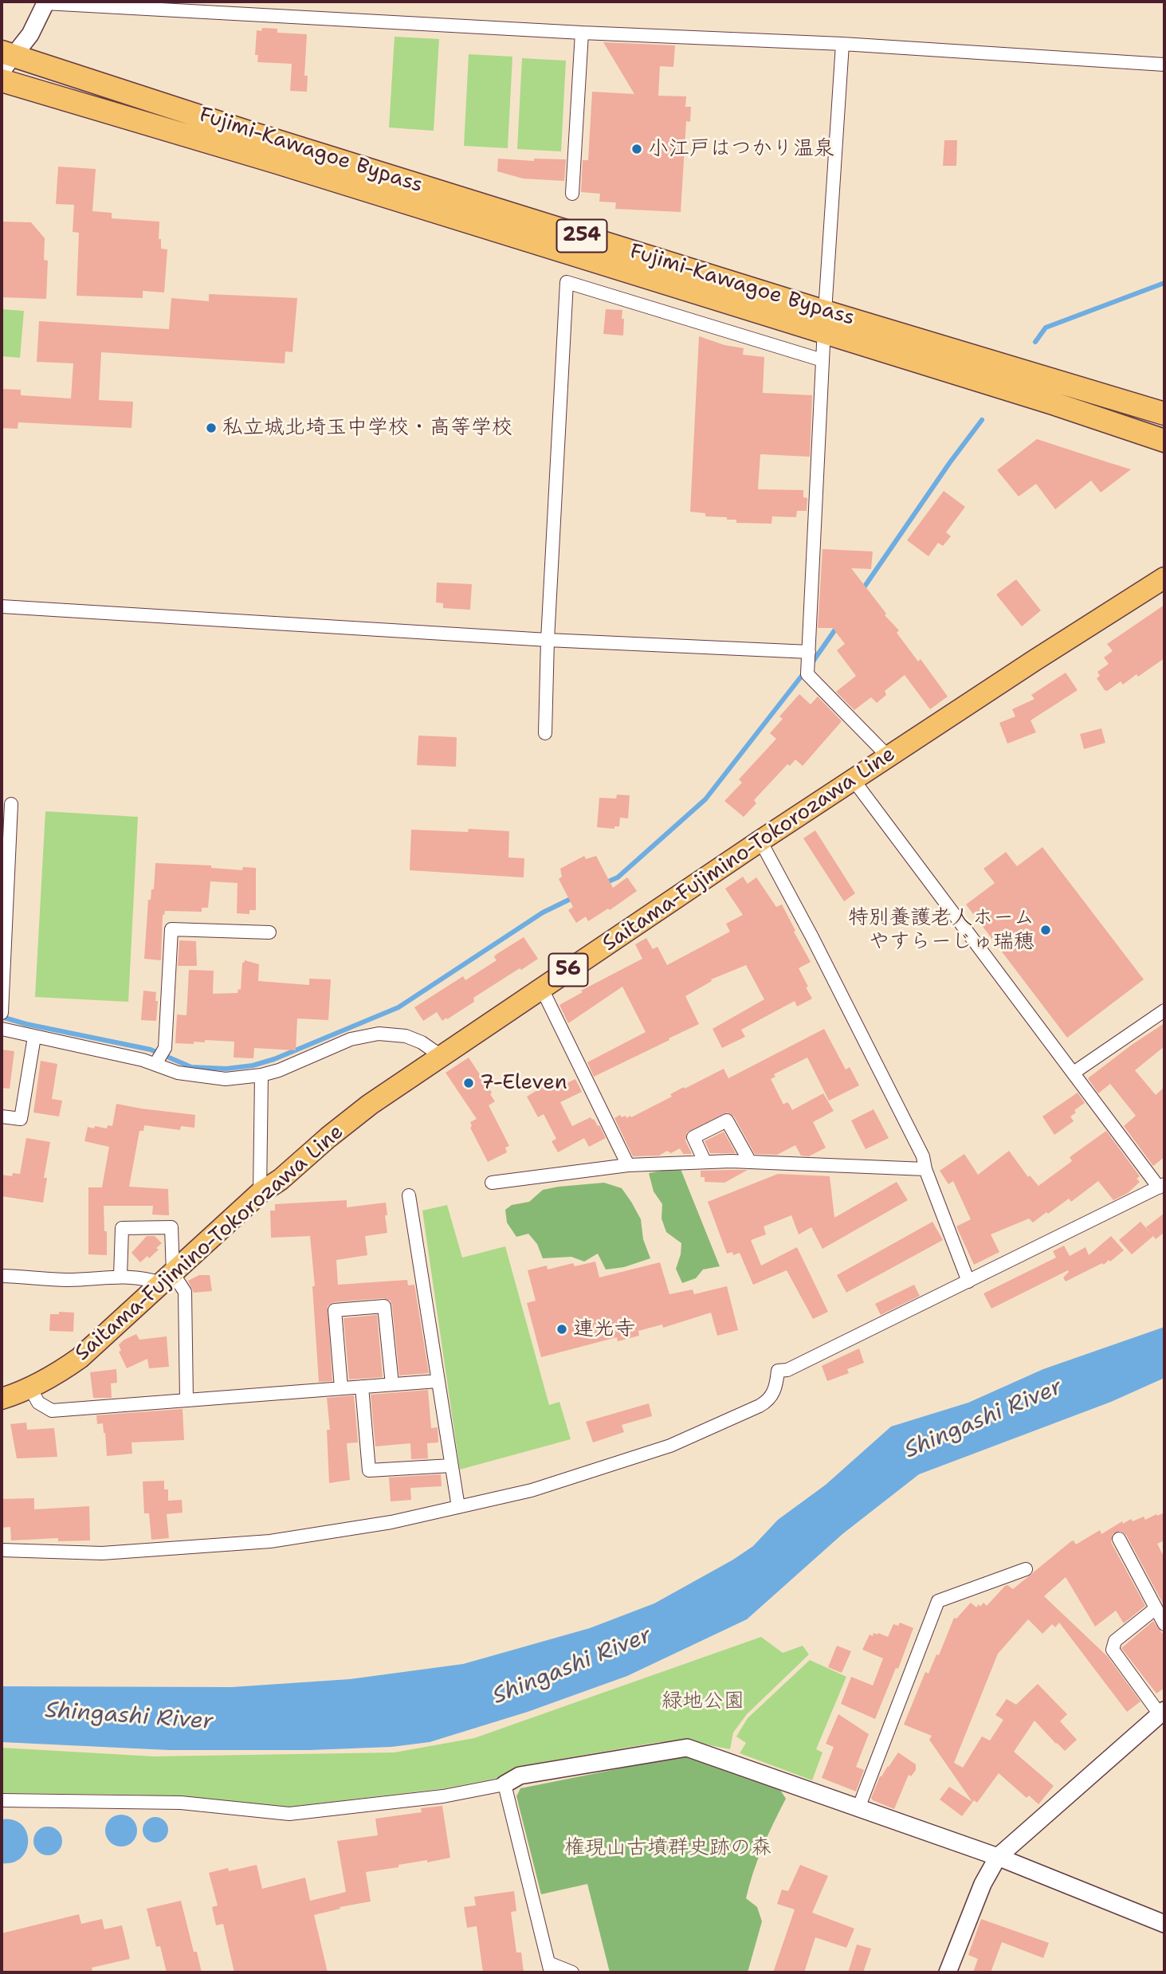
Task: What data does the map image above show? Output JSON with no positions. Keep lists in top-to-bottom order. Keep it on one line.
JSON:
{"streets":{"highway":["Fujimi-Kawagoe Bypass","254"],"main road":["Saitama-Fujimino-Tokorozawa Line","56"]},"water":["Shingashi River"],"parks":["緑地公園","権現山古墳群史跡の森"],"places":["小江戸はつかり温泉","私立城北埼玉中学校・高等学校","特別養護老人ホーム やすらーじゅ瑞穂","7-Eleven","連光寺"]}
